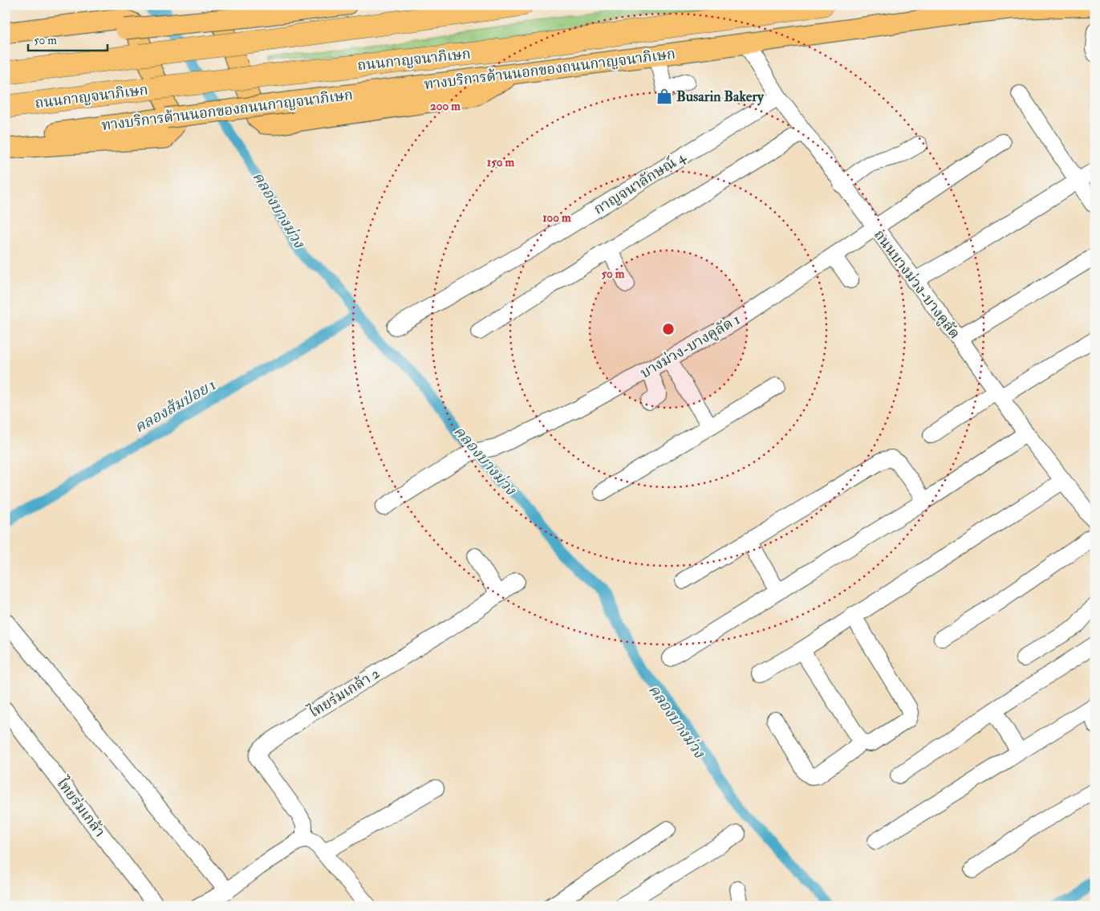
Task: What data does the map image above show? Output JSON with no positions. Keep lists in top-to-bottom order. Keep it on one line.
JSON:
{"streets":{"highway":["ถนนกาญจนาภิเษก"],"main road":["ทางบริการด้านนอกของถนนกาญจนาภิเษก"],"street":["กาญจนาลักษณ์ 4","ถนนบางม่วง-บางคูลัด","บางม่วง-บางคูลัด 1","ไทยร่มเกล้า 2","ไทยร่มเกล้า"]},"crossings":[["ทางบริการด้านนอกของถนนกาญจนาภิเษก","ถนนบางม่วง-บางคูลัด"],["กาญจนาลักษณ์ 4","ถนนบางม่วง-บางคูลัด"],["ถนนบางม่วง-บางคูลัด","บางม่วง-บางคูลัด 1"]],"water":["คลองบางม่วง","คลองส้มป่อย 1"],"places":{"shop":["Busarin Bakery"]},"scale_bar":"50 m","rings":["200 m","150 m","100 m","50 m"]}
